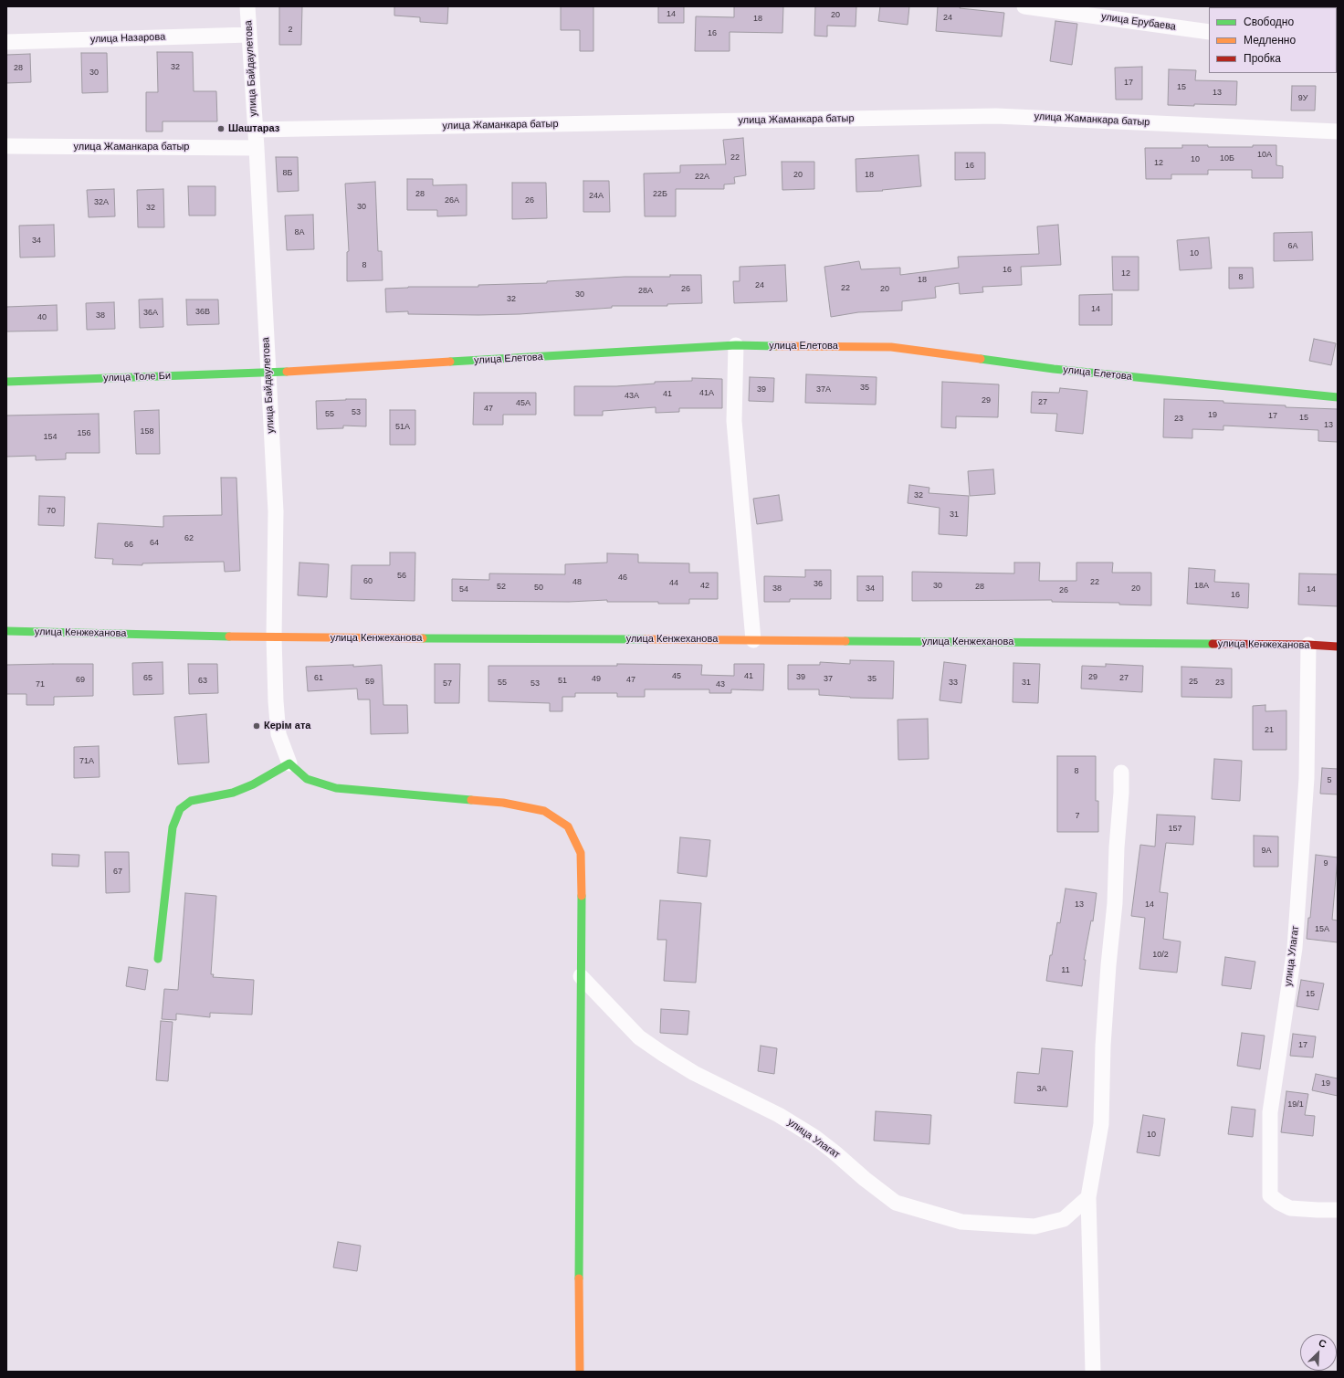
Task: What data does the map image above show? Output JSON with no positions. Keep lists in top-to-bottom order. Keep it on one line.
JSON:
{"streets":{"street":["улица Ерубаева","улица Назарова","улица Байдаулетова","улица Жаманкара батыр","улица Елетова","улица Толе Би","улица Кенжеханова","улица Улагат"]},"crossings":[["улица Назарова","улица Байдаулетова"],["улица Байдаулетова","улица Жаманкара батыр"],["улица Байдаулетова","улица Елетова"],["улица Байдаулетова","улица Толе Би"],["улица Байдаулетова","улица Кенжеханова"],["улица Елетова","улица Толе Би"],["улица Кенжеханова","улица Улагат"]],"places":["Шаштараз","Керім ата"],"house_numbers":["14","20","24","18","2","16","32","28","30","17","15","13","9У","10А","22","10Б","10","12","16","8Б","20","18","22А","28","22Б","24А","26А","26","32А","30","32","8А","34","6А","10","8","16","12","8","18","24","22","26","20","28А","30","32","14","36В","36А","38","40","35","39","37А","41А","41","43А","29","27","45А","47","53","55","19","17","15","23","13","51А","158","156","154","32","70","31","62","64","66","56","46","60","48","22","44","36","42","30","18А","52","28","50","38","34","20","54","14","26","16","45","41","39","29","65","61","27","49","37","35","69","47","63","51","59","25","55","33","31","23","57","53","71","43","21","71А","8","5","7","157","9А","9","67","13","14","15А","10/2","11","15","17","19","3А","19/1","10"],"legend":["Свободно","Медленно","Пробка"],"north":"top right"}
